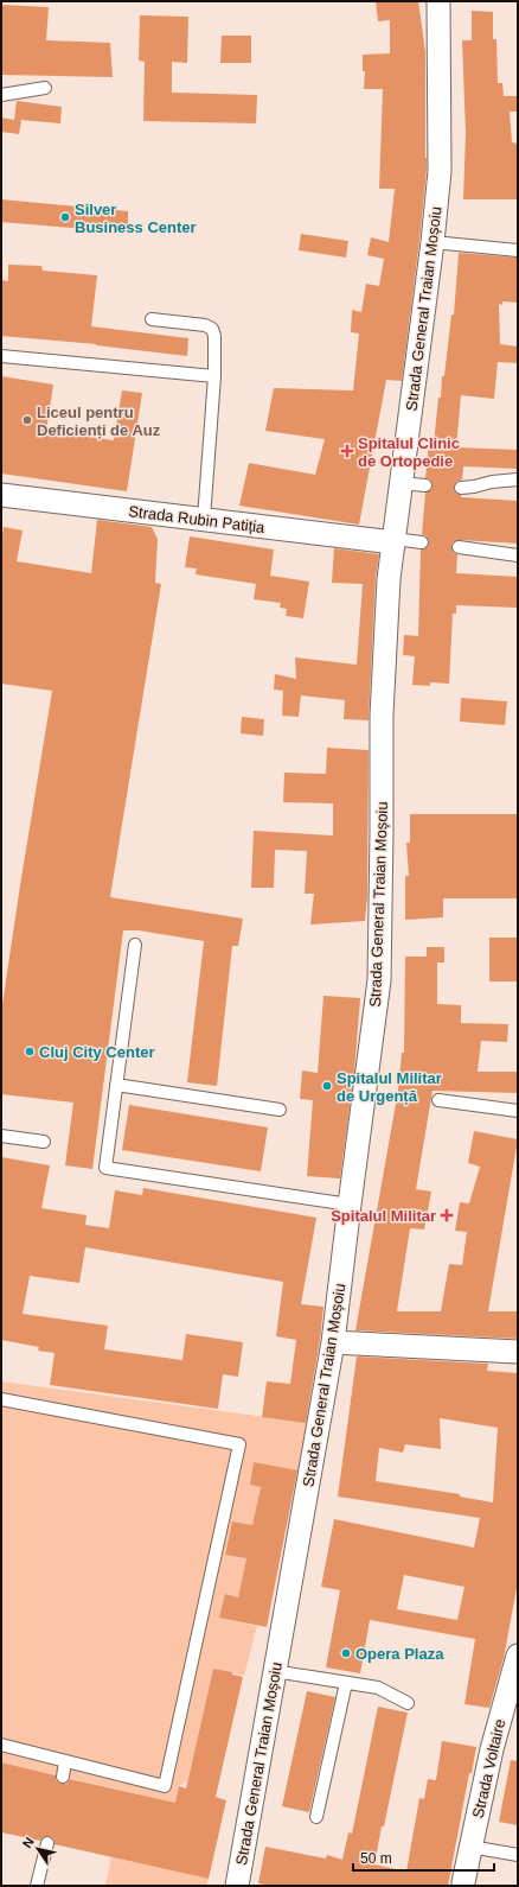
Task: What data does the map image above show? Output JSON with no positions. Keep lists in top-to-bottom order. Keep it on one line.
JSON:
{"streets":{"street":["Strada General Traian Moșoiu","Strada Rubin Patiția","Strada Voltaire"]},"crossings":[["Strada General Traian Moșoiu","Strada Rubin Patiția"]],"places":{"other":["Silver Business Center","Liceul pentru Deficienți de Auz","Cluj City Center","Spitalul Militar de Urgență","Opera Plaza"],"health":["Spitalul Clinic de Ortopedie","Spitalul Militar"]},"scale_bar":"50 m","north":"top left"}
